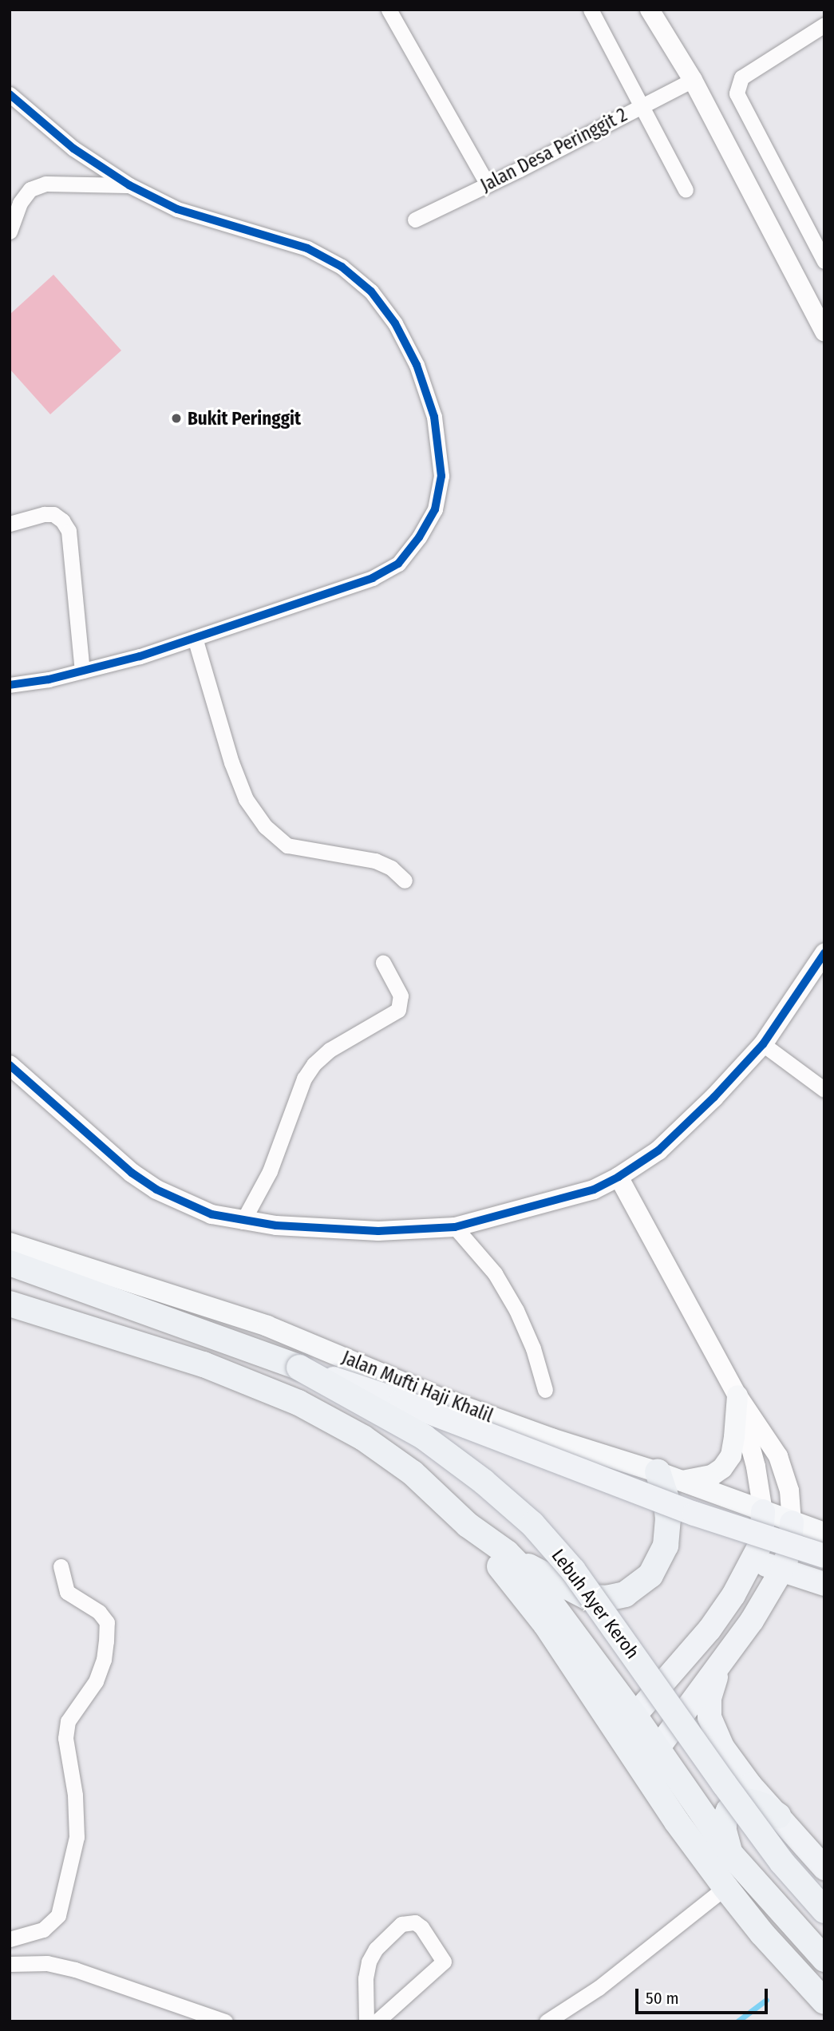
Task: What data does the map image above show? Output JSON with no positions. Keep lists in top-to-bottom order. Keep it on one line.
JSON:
{"streets":{"highway":["Lebuh Ayer Keroh"],"main road":["Jalan Mufti Haji Khalil"],"street":["Jalan Desa Peringgit 2"]},"places":["Bukit Peringgit"],"scale_bar":"50 m"}
